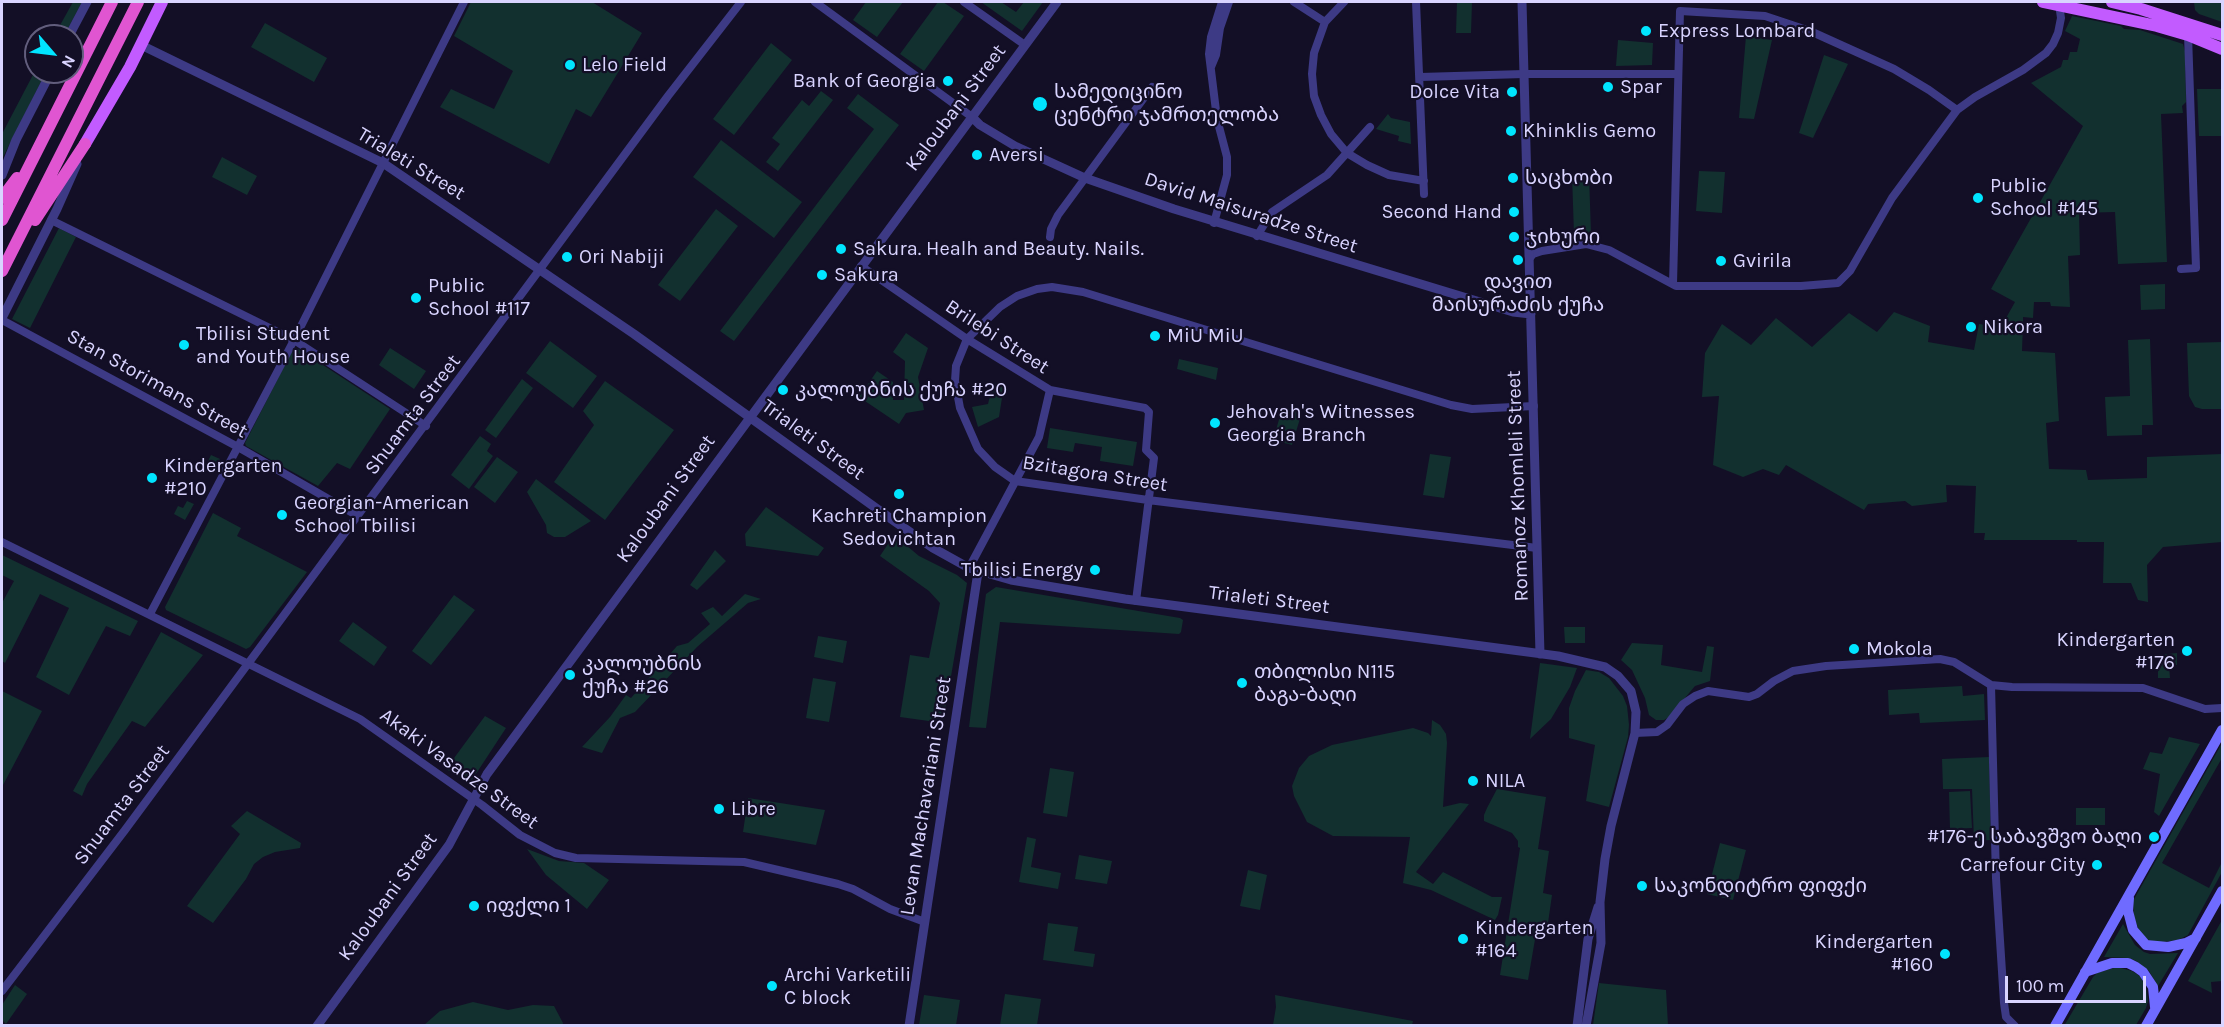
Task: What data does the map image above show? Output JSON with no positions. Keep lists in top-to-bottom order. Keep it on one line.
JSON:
{"streets":{"street":["Kaloubani Street","Trialeti Street","David Maisuradze Street","Brilebi Street","Stan Storimans Street","Shuamta Street","Bzitagora Street","Romanoz Khomleli Street","Akaki Vasadze Street","Levan Machavariani Street"]},"crossings":[["Kaloubani Street","Trialeti Street"],["Kaloubani Street","David Maisuradze Street"],["Kaloubani Street","Brilebi Street"],["Kaloubani Street","Akaki Vasadze Street"],["Trialeti Street","Brilebi Street"],["Trialeti Street","Shuamta Street"],["Trialeti Street","Romanoz Khomleli Street"],["Trialeti Street","Levan Machavariani Street"],["David Maisuradze Street","Romanoz Khomleli Street"],["Brilebi Street","Bzitagora Street"],["Brilebi Street","Levan Machavariani Street"],["Stan Storimans Street","Shuamta Street"],["Shuamta Street","Akaki Vasadze Street"],["Bzitagora Street","Romanoz Khomleli Street"],["Bzitagora Street","Levan Machavariani Street"],["Akaki Vasadze Street","Levan Machavariani Street"]],"places":["Express Lombard","Lelo Field","Bank of Georgia","Spar","Dolce Vita","სამედიცინო ცენტრი ჯამრთელობა","Khinklis Gemo","Aversi","საცხობი","Public School #145","Second Hand","ჯიხური","Sakura. Healh and Beauty. Nails.","Ori Nabiji","დავით მაისურაძის ქუჩა","Gvirila","Sakura","Public School #117","Nikora","MiU MiU","Tbilisi Student and Youth House","კალოუბნის ქუჩა #20","Jehovah's Witnesses Georgia Branch","Kindergarten #210","Kachreti Champion Sedovichtan","Georgian-American School Tbilisi","Tbilisi Energy","Mokola","Kindergarten #176","კალოუბნის ქუჩა #26","თბილისი N115 ბაგა-ბაღი","NILA","Libre","#176-ე საბავშვო ბაღი","Carrefour City","საკონდიტრო ფიფქი","იფქლი 1","Kindergarten #164","Kindergarten #160","Archi Varketili C block"],"scale_bar":"100 m","north":"bottom right"}
